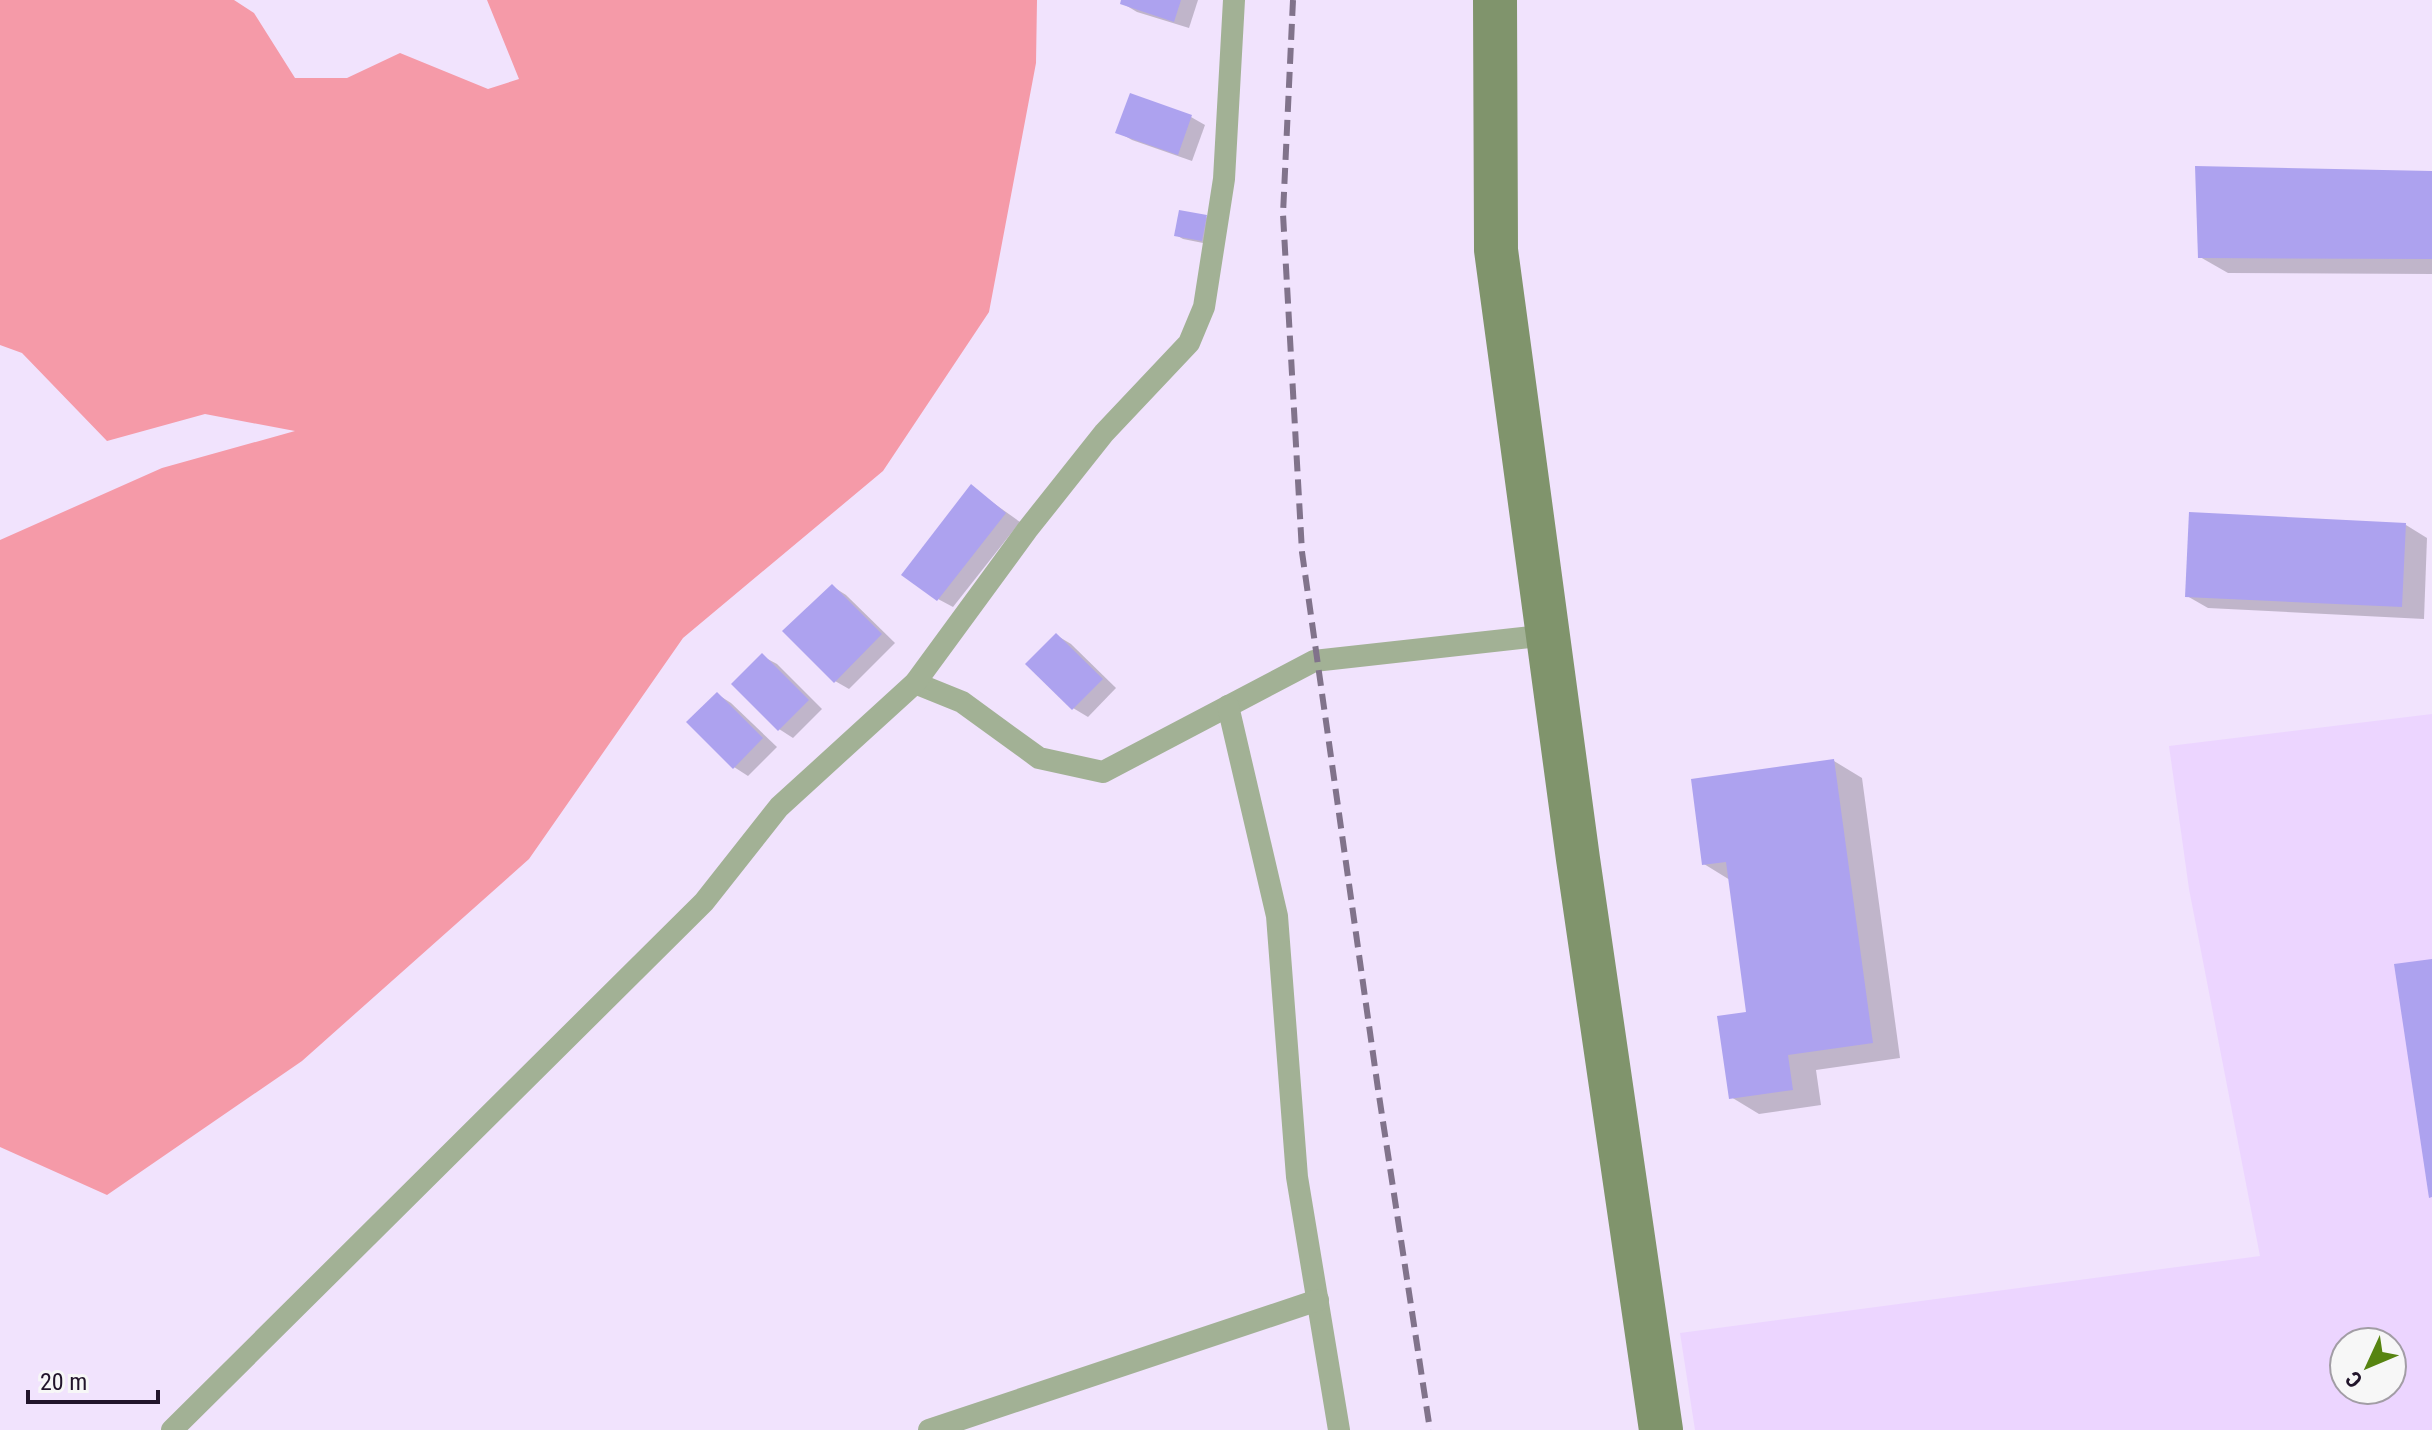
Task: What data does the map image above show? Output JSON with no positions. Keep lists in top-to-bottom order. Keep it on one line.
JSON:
{"scale_bar":"20 m","north":"bottom left"}
